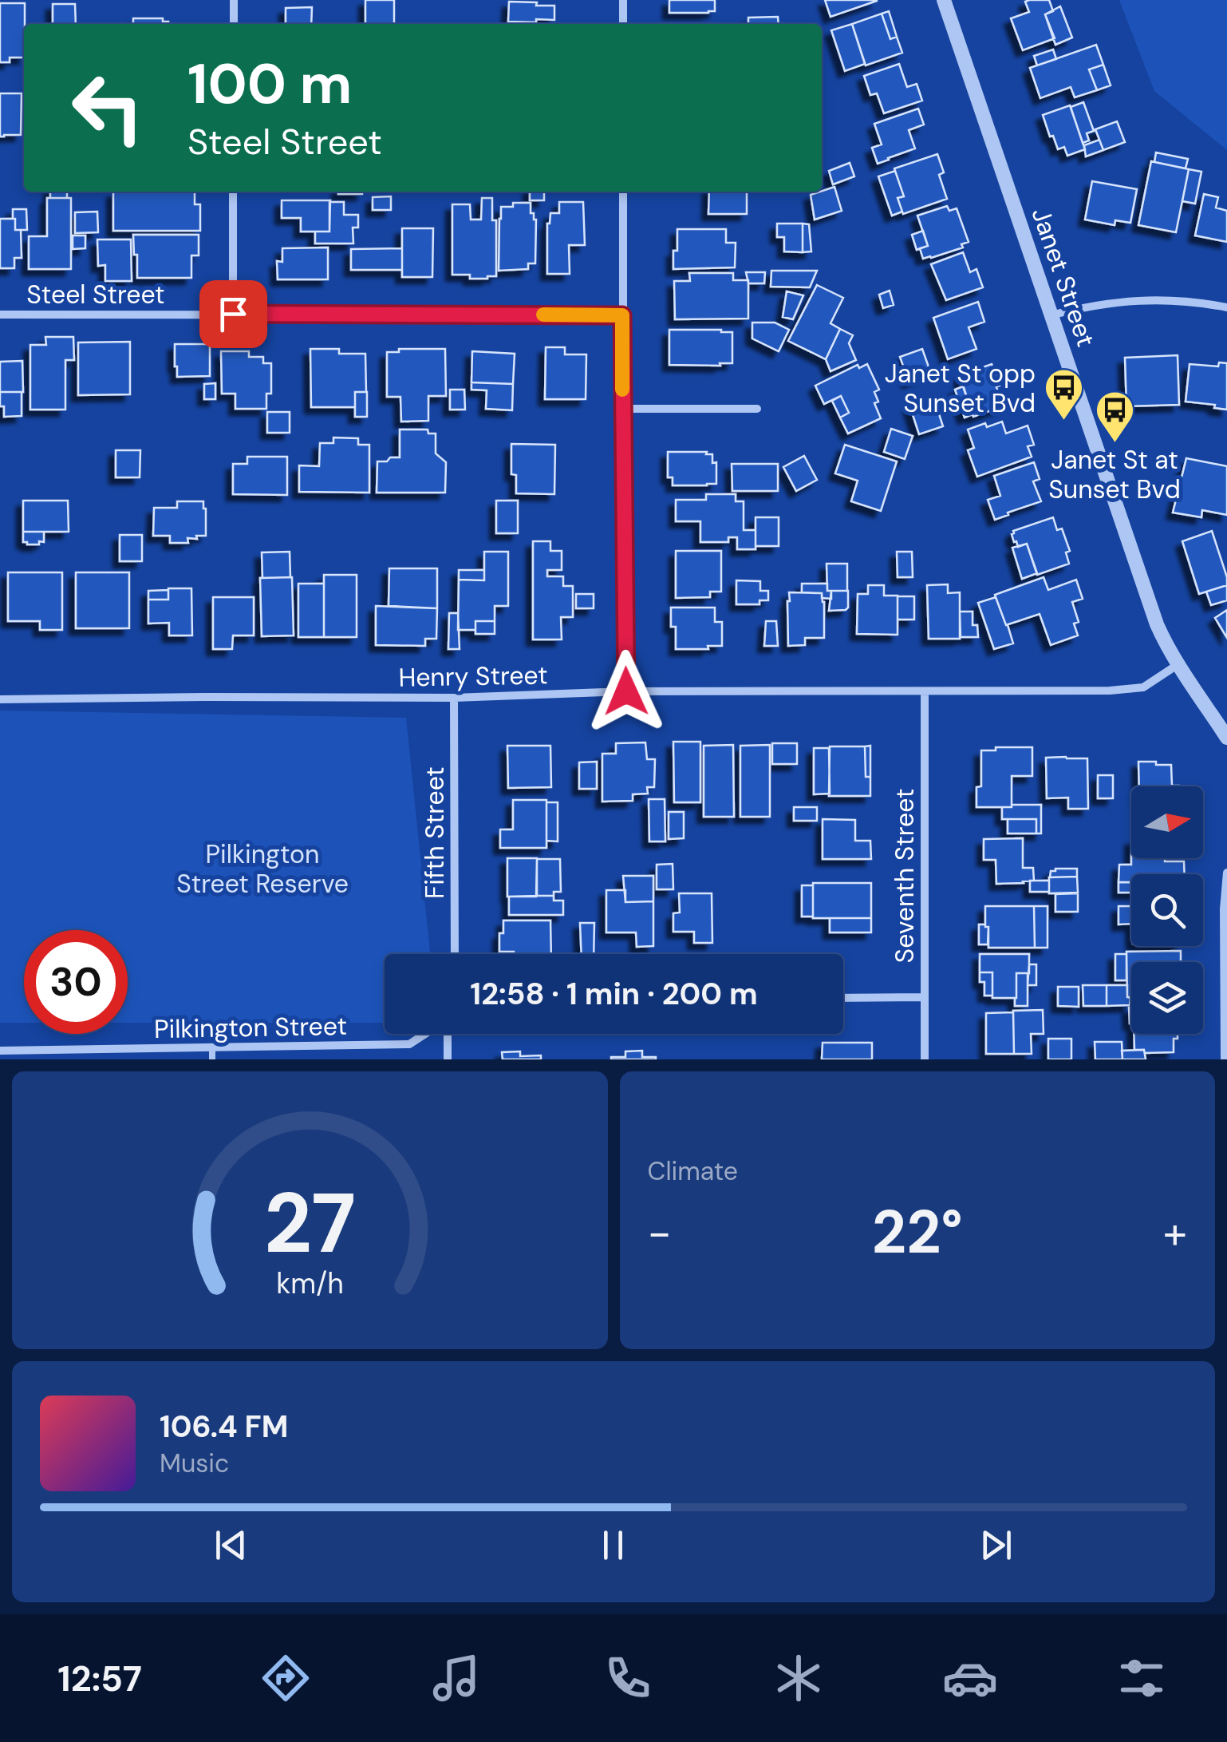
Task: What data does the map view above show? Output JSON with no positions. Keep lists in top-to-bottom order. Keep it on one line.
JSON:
{"streets":{"street":["Janet Street","Steel Street","Henry Street","Fifth Street","Seventh Street","Pilkington Street"]},"crossings":[["Janet Street","Henry Street"],["Henry Street","Fifth Street"],["Henry Street","Seventh Street"]],"parks":["Pilkington Street Reserve"],"places":{"bus stop":["Janet St opp Sunset Bvd","Janet St at Sunset Bvd"]},"north":"right","page":{"turn":["100 m","Steel Street"],"limit":"30","trip":"12:58 · 1 min · 200 m","tile":"Climate","heat":["−","22°","+"],"song":["106.4 FM","Music"],"tabs":"12:57","gauge":["27","km/h"]}}
